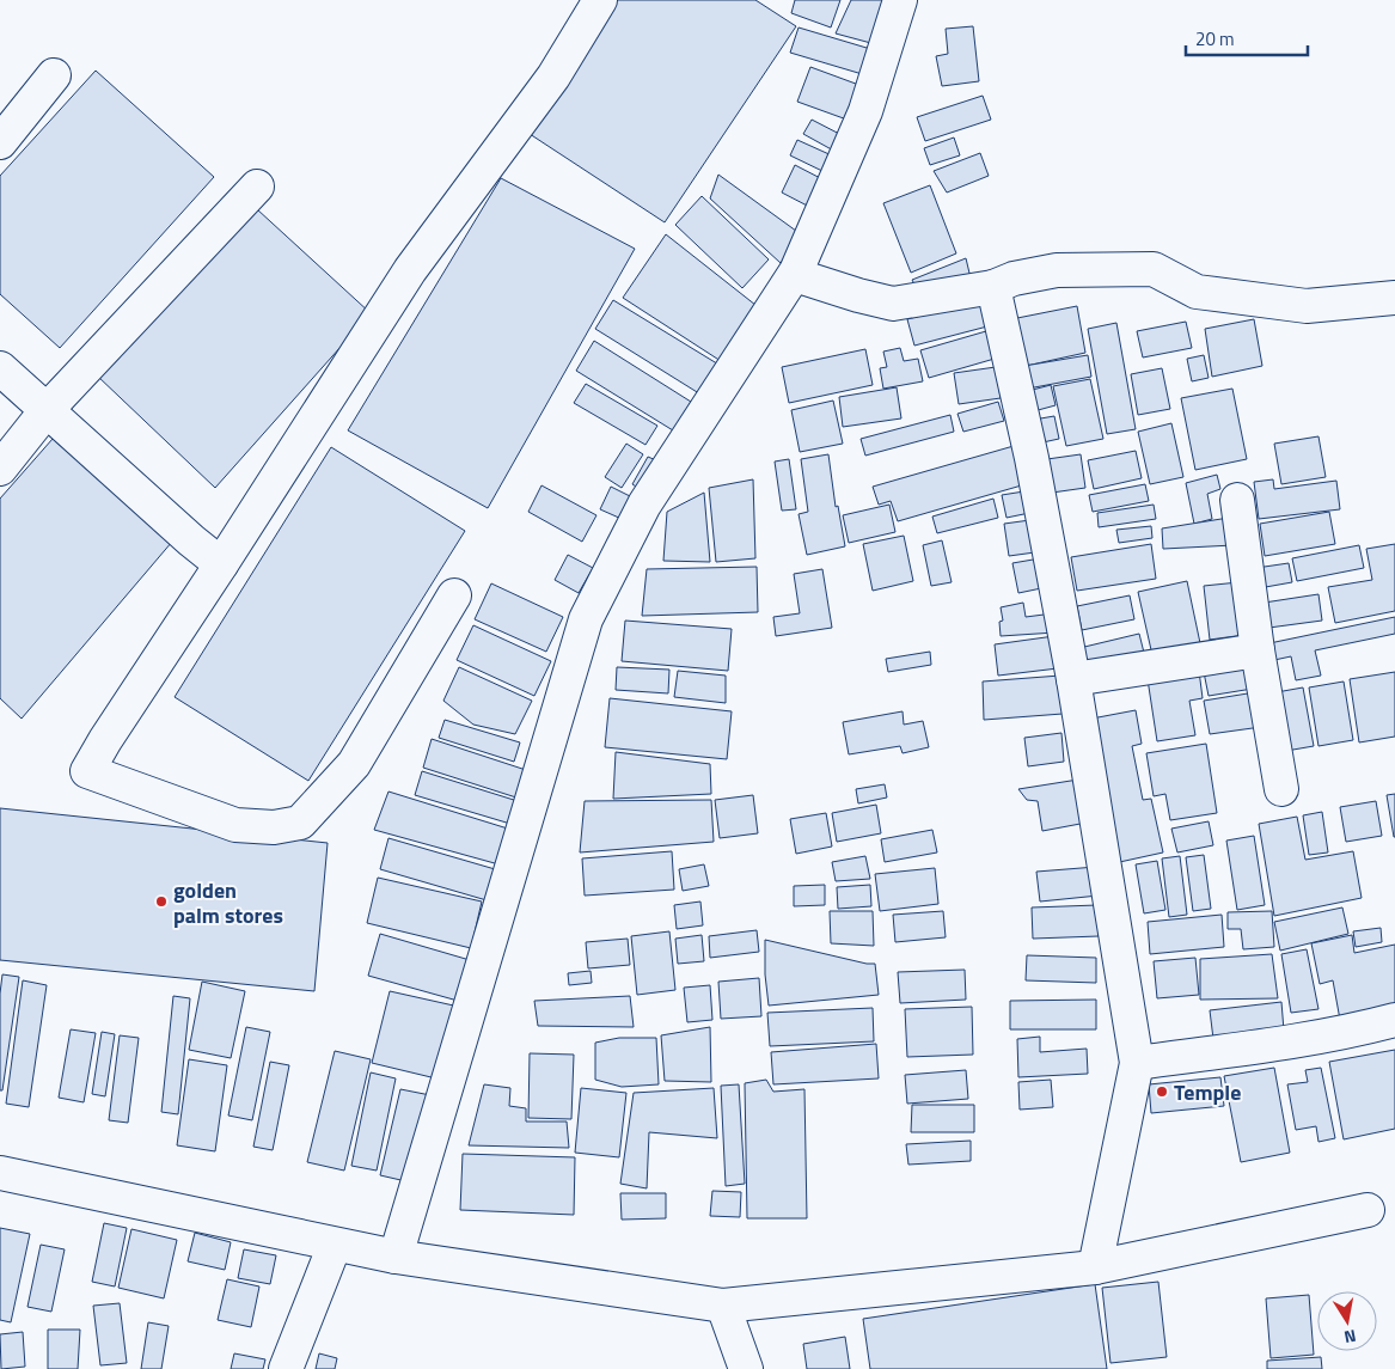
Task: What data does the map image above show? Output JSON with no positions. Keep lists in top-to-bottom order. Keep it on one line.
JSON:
{"places":["golden palm stores","Temple"],"scale_bar":"20 m","north":"bottom"}
